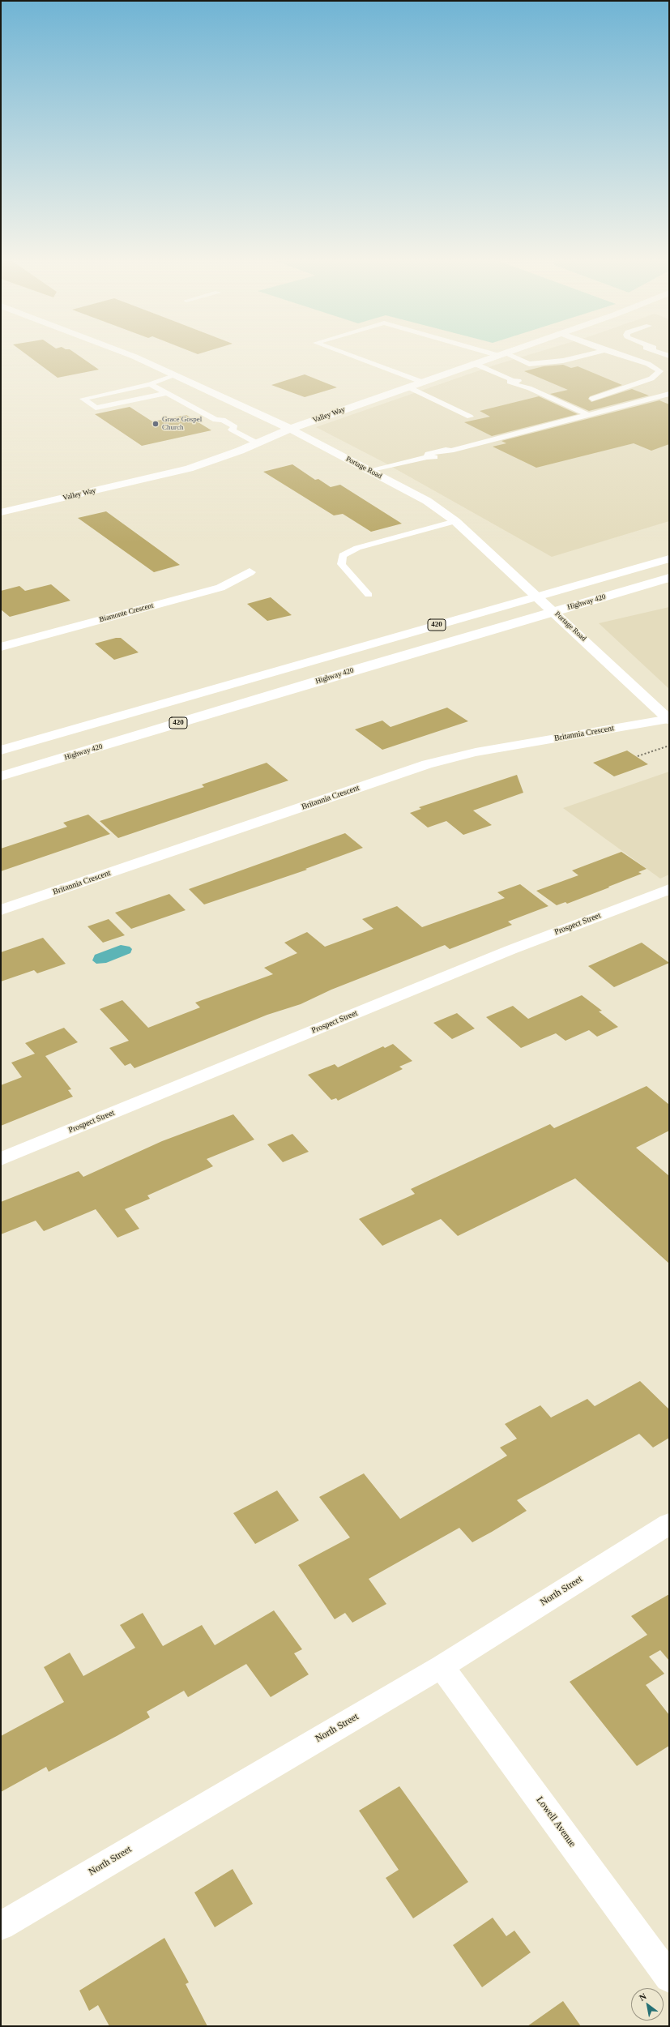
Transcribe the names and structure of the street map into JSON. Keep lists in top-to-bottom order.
{
  "streets": {
    "main road": [
      "Valley Way",
      "Portage Road",
      "Highway 420",
      "Biamonte Crescent",
      "420",
      "Britannia Crescent",
      "Prospect Street",
      "North Street",
      "Lowell Avenue"
    ]
  },
  "crossings": [
    ["Valley Way", "Portage Road"],
    ["Portage Road", "Britannia Crescent"],
    ["North Street", "Lowell Avenue"]
  ],
  "places": ["Grace Gospel Church"],
  "north": "top left"
}
